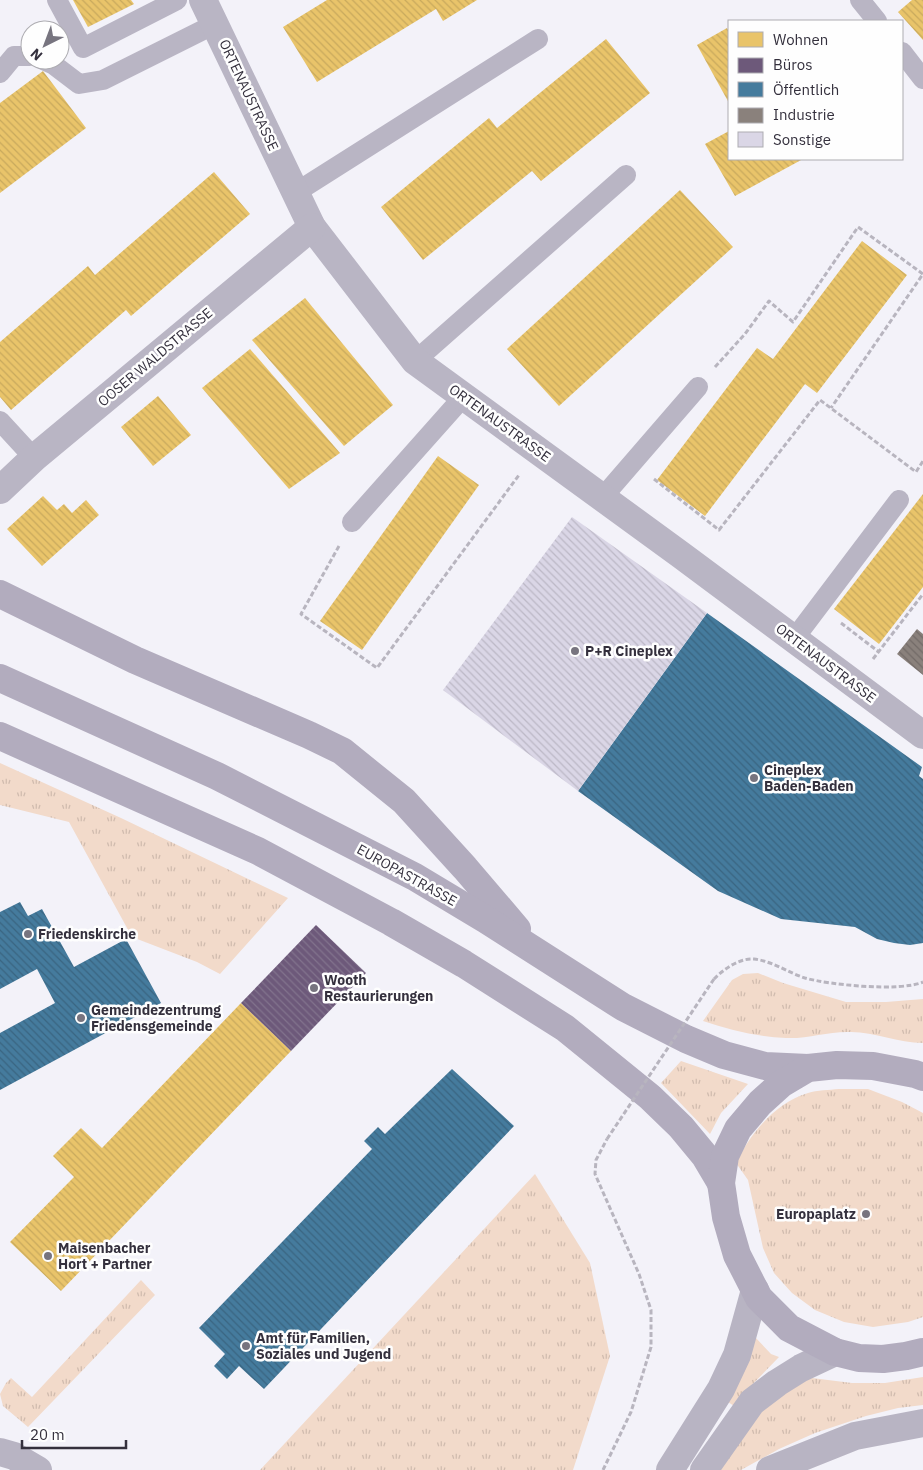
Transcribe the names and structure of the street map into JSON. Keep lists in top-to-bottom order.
{
  "streets": {
    "main road": ["EUROPASTRASSE"],
    "street": ["ORTENAUSTRASSE", "OOSER WALDSTRASSE"]
  },
  "crossings": [
    ["ORTENAUSTRASSE", "OOSER WALDSTRASSE"]
  ],
  "places": [
    "P+R Cineplex",
    "Cineplex Baden-Baden",
    "Friedenskirche",
    "Wooth Restaurierungen",
    "Gemeindezentrumg Friedensgemeinde",
    "Europaplatz",
    "Maisenbacher Hort + Partner",
    "Amt für Familien, Soziales und Jugend"
  ],
  "legend": [
    "Wohnen",
    "Büros",
    "Öffentlich",
    "Industrie",
    "Sonstige"
  ],
  "scale_bar": "20 m",
  "north": "bottom left"
}
